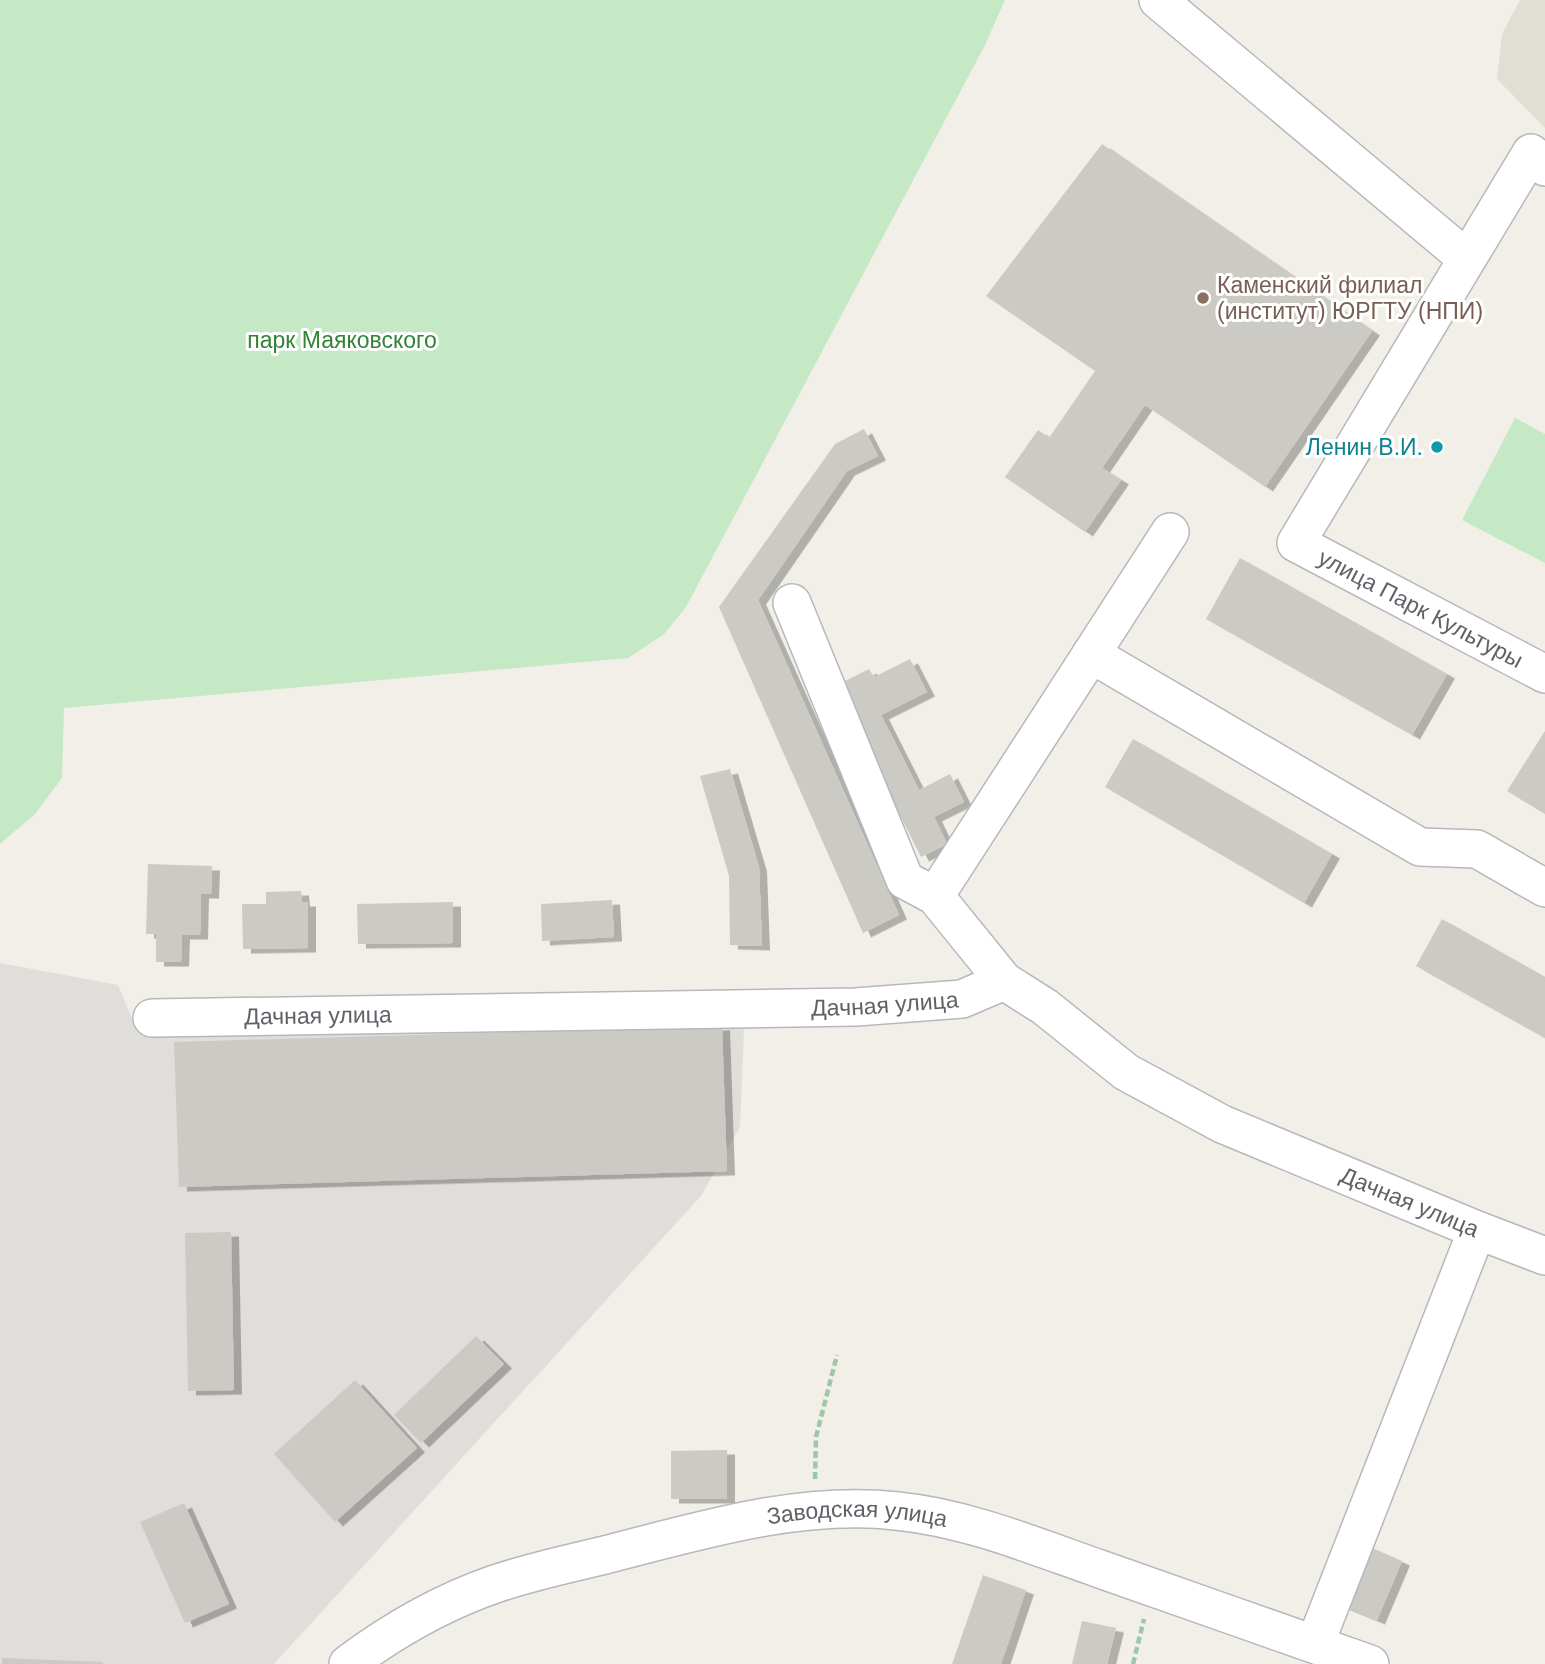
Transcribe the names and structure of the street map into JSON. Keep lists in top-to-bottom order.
{
  "streets": {
    "street": ["улица Парк Культуры", "Дачная улица", "Заводская улица"]
  },
  "parks": ["парк Маяковского"],
  "places": ["Каменский филиал (институт) ЮРГТУ (НПИ)", "Ленин В.И."]
}
